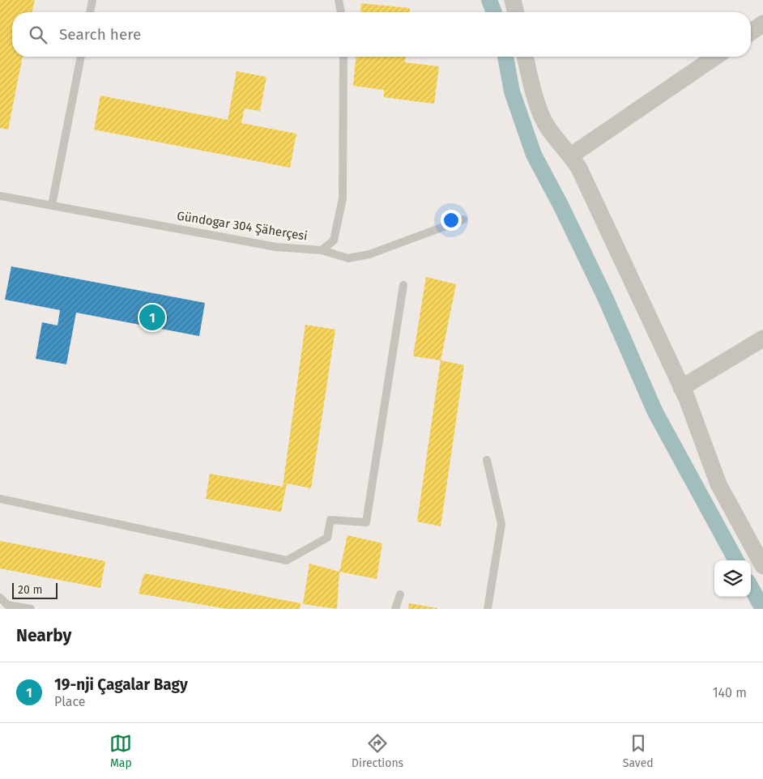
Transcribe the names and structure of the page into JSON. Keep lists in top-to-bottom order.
{
  "streets": {
    "lane": ["Gündogar 304 Şäherçesi"]
  },
  "scale_bar": "20 m",
  "page": {
    "search": "Search here",
    "pins": "1",
    "scale": "20 m",
    "heading": "Nearby",
    "list": [
      {
        "mark": "1",
        "name": "19-nji Çagalar Bagy",
        "note": "Place",
        "value": "140 m"
      }
    ],
    "nav": ["Map", "Directions", "Saved"]
  }
}
